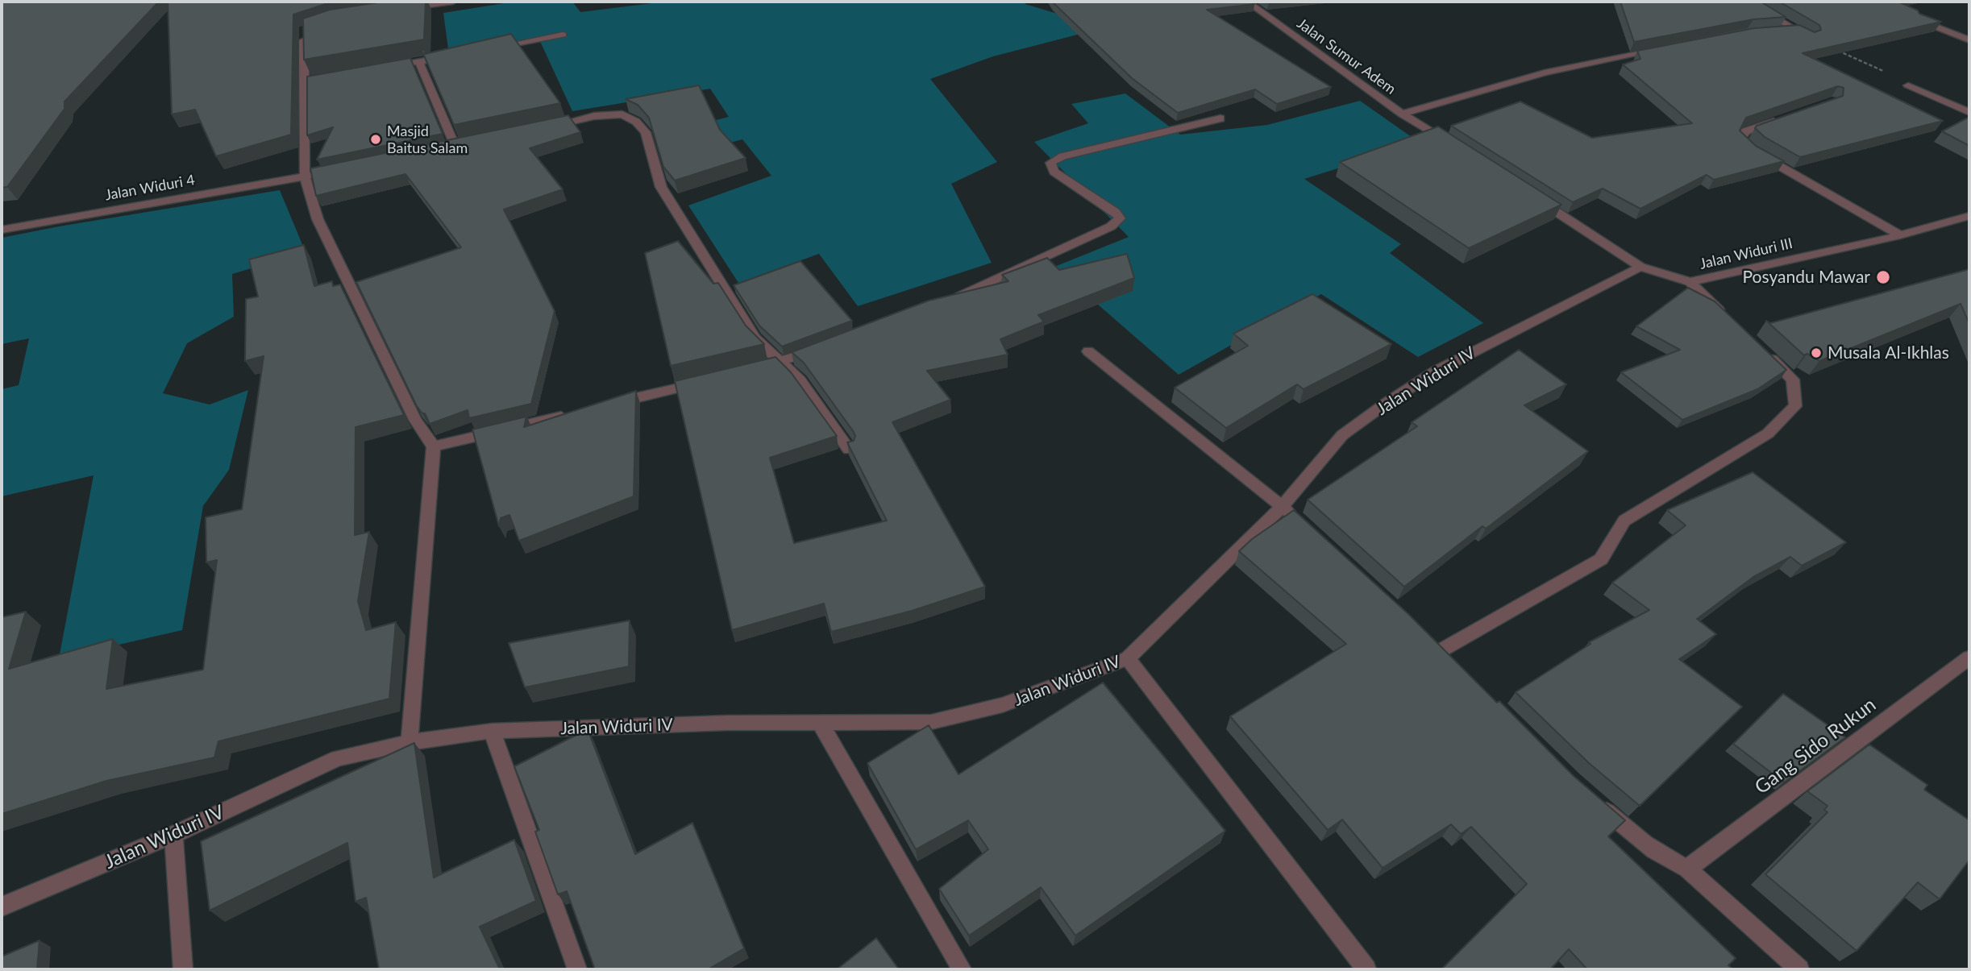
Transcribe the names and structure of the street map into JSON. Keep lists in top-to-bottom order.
{
  "streets": {
    "street": [
      "Jalan Sumur Adem",
      "Jalan Widuri 4",
      "Jalan Widuri III",
      "Jalan Widuri IV",
      "Gang Sido Rukun"
    ]
  },
  "crossings": [
    ["Jalan Widuri III", "Jalan Widuri IV"]
  ],
  "places": ["Masjid Baitus Salam", "Posyandu Mawar", "Musala Al-Ikhlas"]
}
